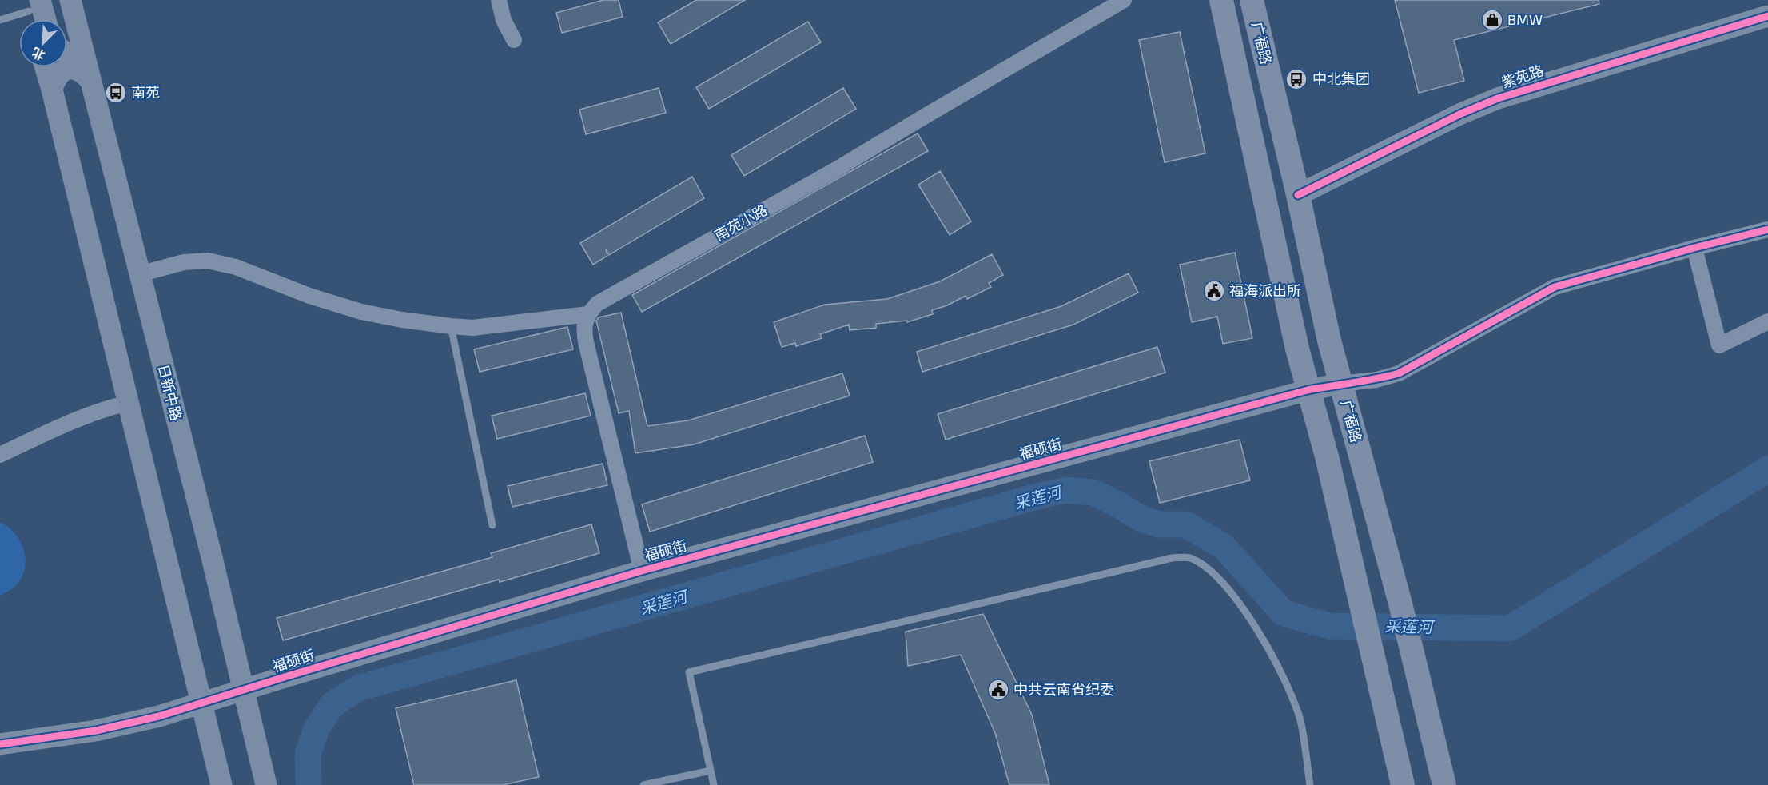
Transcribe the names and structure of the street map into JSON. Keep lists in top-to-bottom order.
{
  "streets": {
    "main road": ["广福路"],
    "street": [
      "紫苑路",
      "南苑小路",
      "日新中路",
      "福硕街"
    ]
  },
  "crossings": [
    ["广福路", "紫苑路"],
    ["广福路", "福硕街"],
    ["日新中路", "福硕街"]
  ],
  "water": ["采莲河"],
  "places": {
    "shop": ["BMW"],
    "bus stop": ["中北集团", "南苑"],
    "public building": ["福海派出所", "中共云南省纪委"]
  },
  "north": "bottom left"
}
